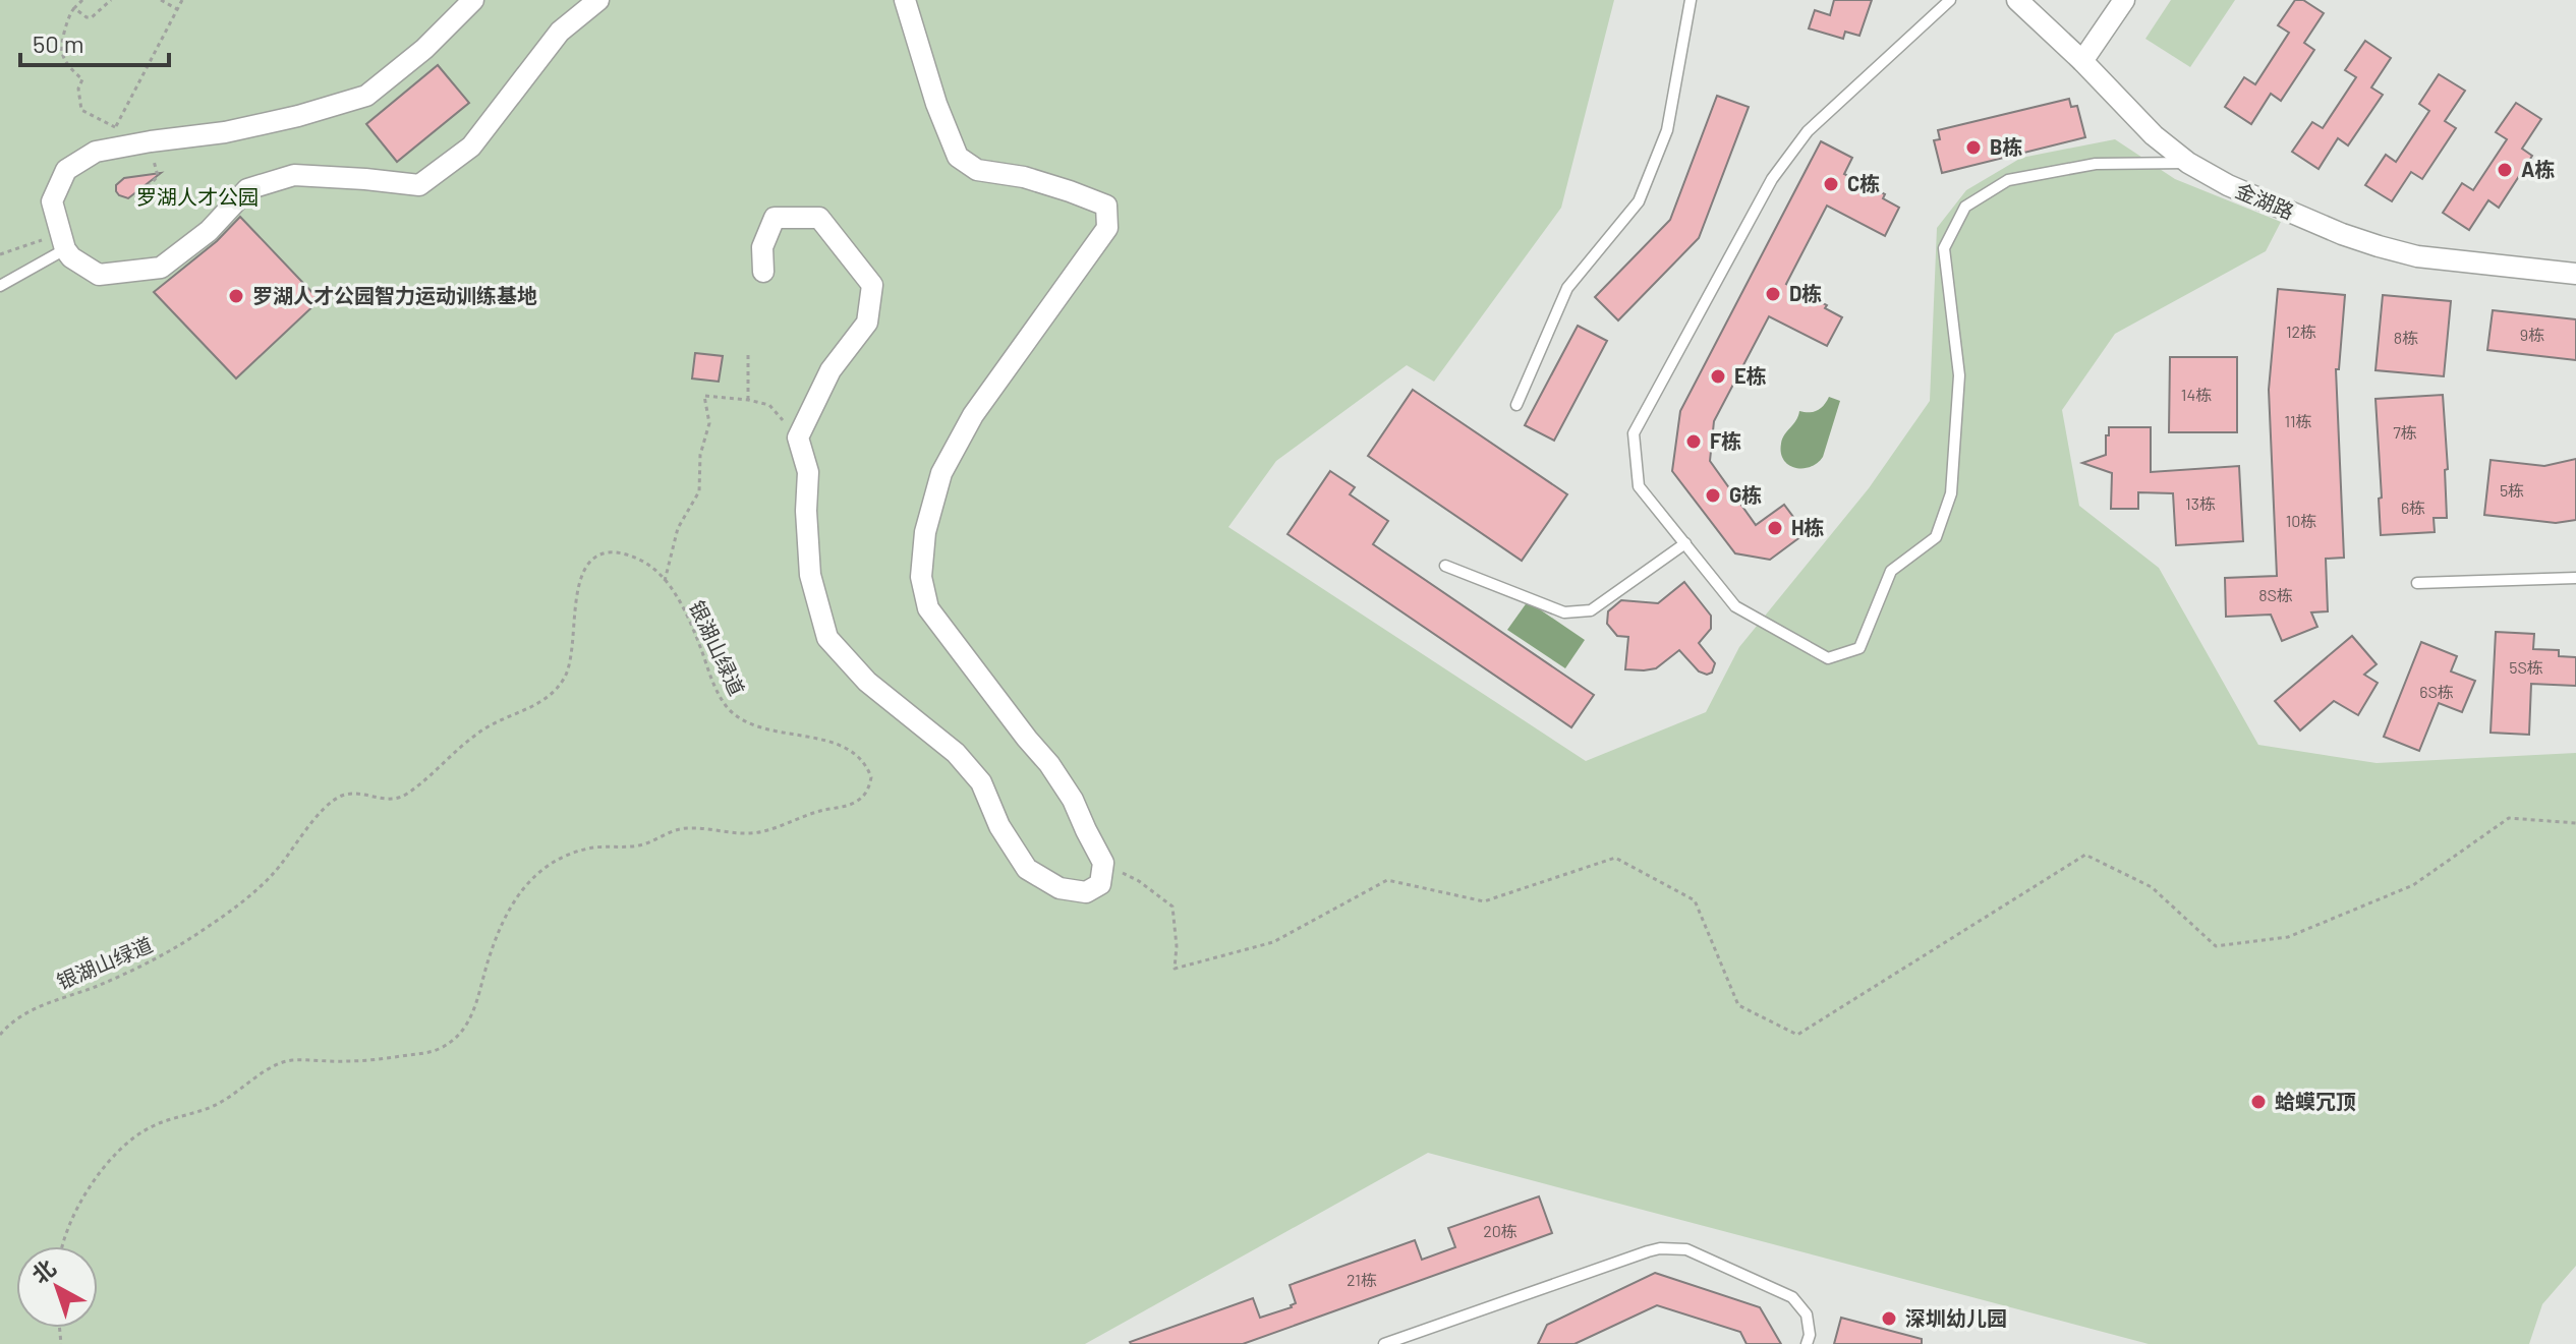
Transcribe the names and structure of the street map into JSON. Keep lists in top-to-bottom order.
{
  "streets": {
    "street": ["金湖路"],
    "path": ["银湖山绿道"]
  },
  "parks": ["罗湖人才公园"],
  "places": [
    "B栋",
    "A栋",
    "C栋",
    "D栋",
    "罗湖人才公园智力运动训练基地",
    "E栋",
    "F栋",
    "G栋",
    "H栋",
    "蛤蟆冗顶",
    "深圳幼儿园"
  ],
  "house_numbers": [
    "12栋",
    "9栋",
    "8栋",
    "14栋",
    "11栋",
    "7栋",
    "5栋",
    "13栋",
    "6栋",
    "10栋",
    "8S栋",
    "5S栋",
    "6S栋",
    "20栋",
    "21栋"
  ],
  "scale_bar": "50 m",
  "north": "top left"
}
